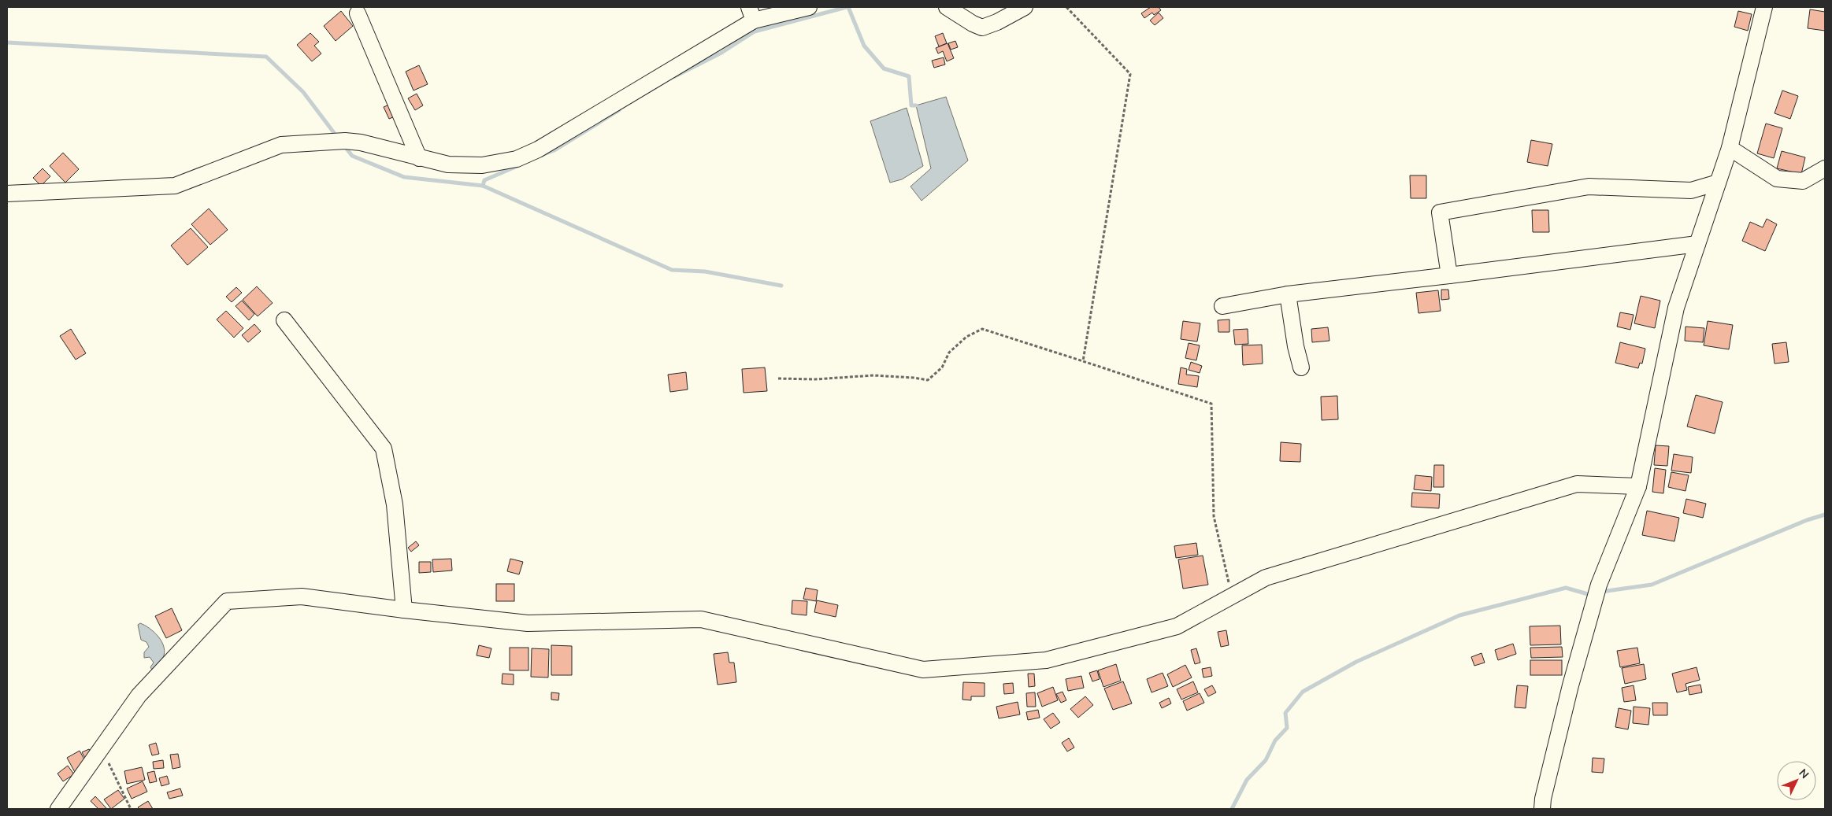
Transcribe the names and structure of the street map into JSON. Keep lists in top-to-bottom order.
{
  "north": "top right"
}
